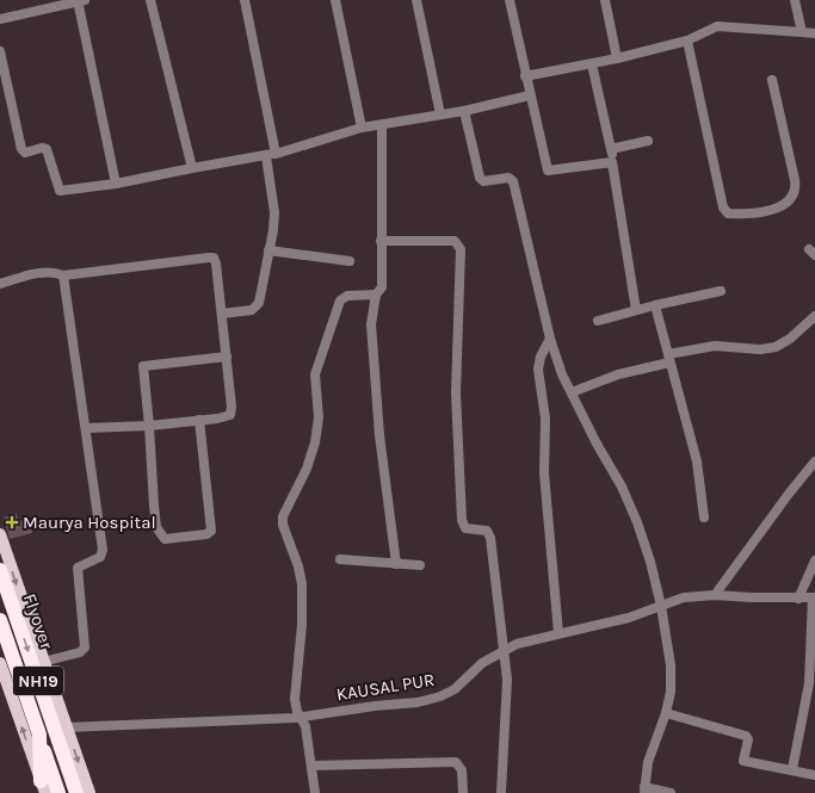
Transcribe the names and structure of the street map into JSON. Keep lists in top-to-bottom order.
{
  "streets": {
    "highway": ["Flyover", "NH19"],
    "street": ["KAUSAL PUR"]
  },
  "places": {
    "health": ["Maurya Hospital"]
  }
}
